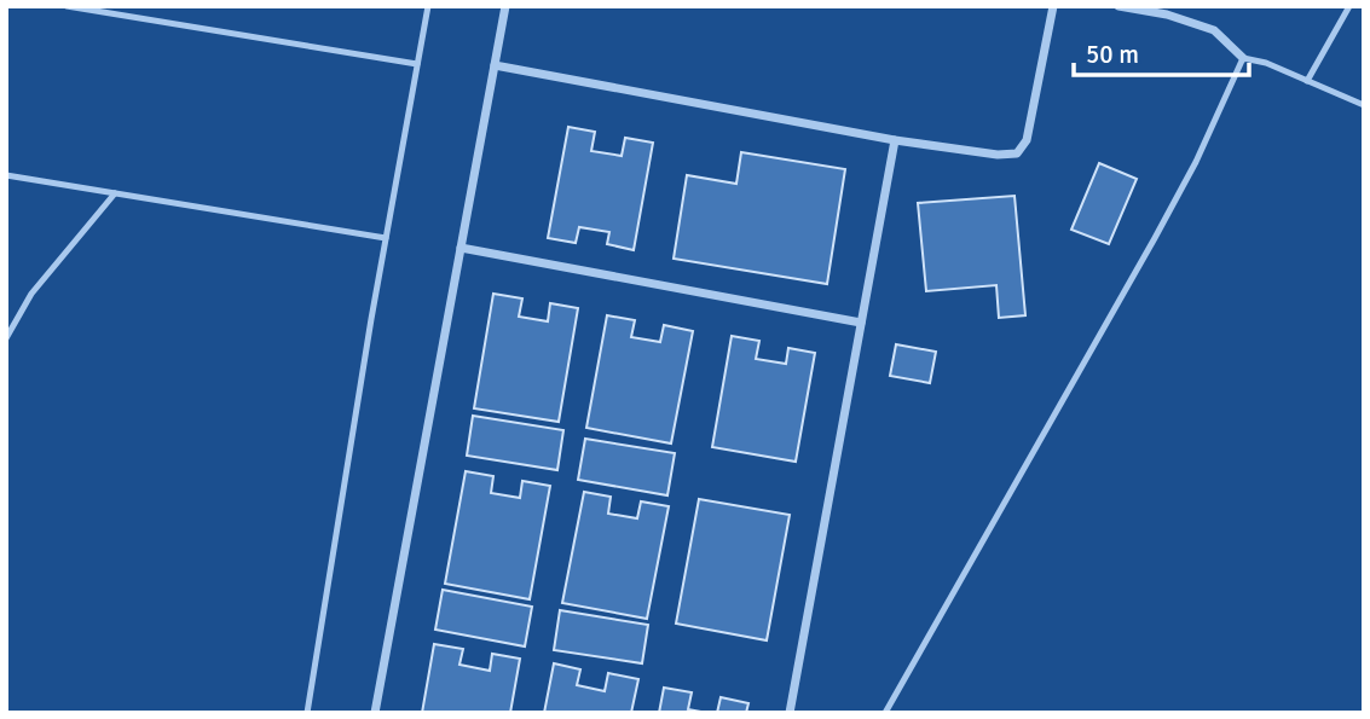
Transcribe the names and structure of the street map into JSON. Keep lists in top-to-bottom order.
{
  "scale_bar": "50 m"
}
